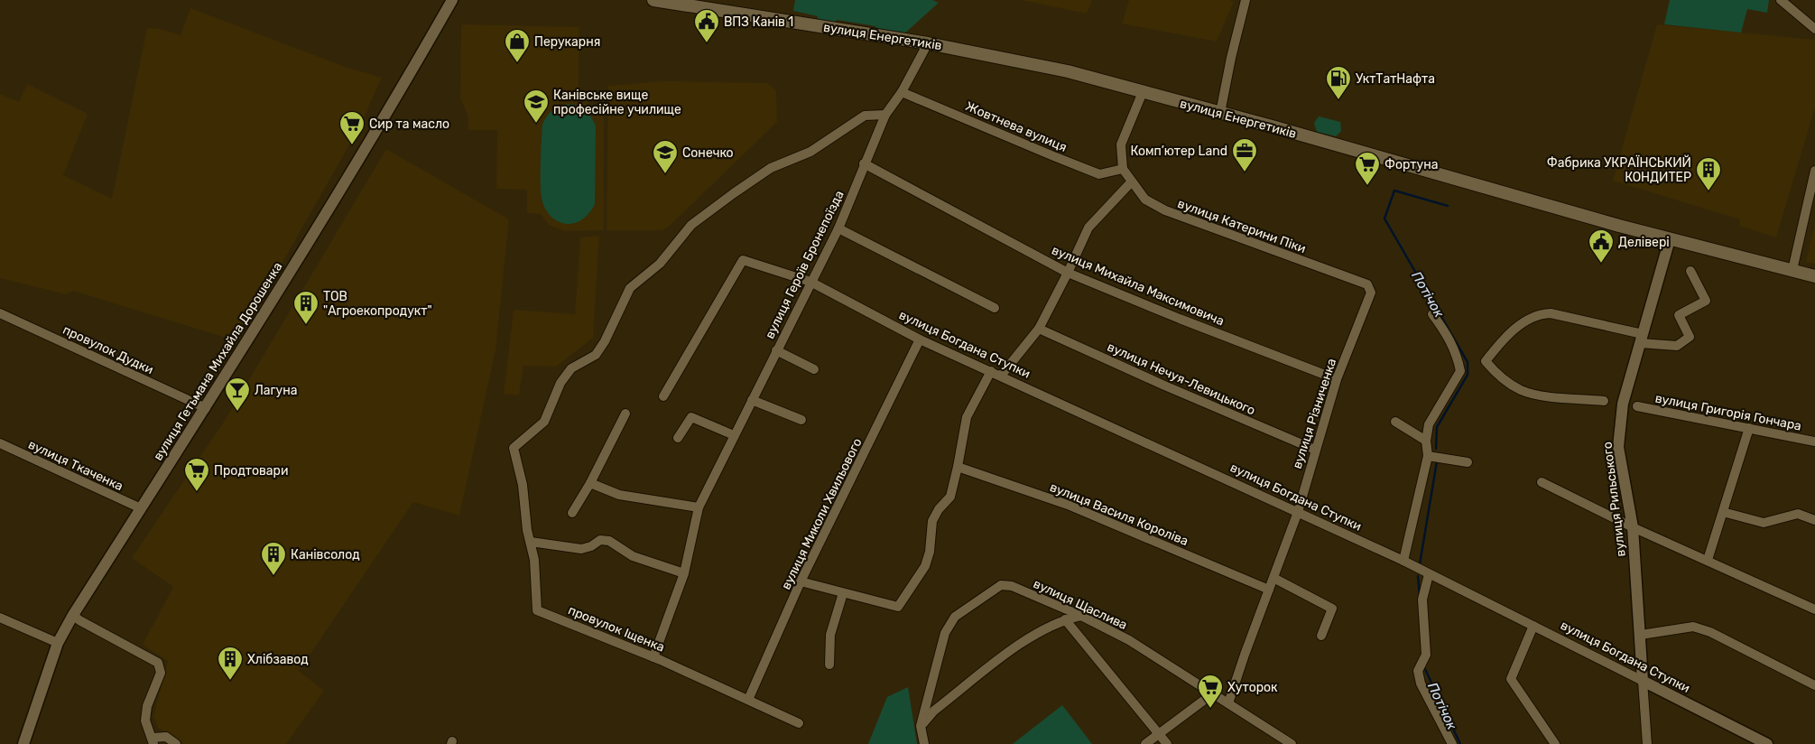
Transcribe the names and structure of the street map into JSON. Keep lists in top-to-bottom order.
{
  "streets": {
    "main road": ["вулиця Енергетиків"],
    "street": [
      "Жовтнева вулиця",
      "вулиця Катерини Піки",
      "вулиця Героїв Бронепоїзда",
      "вулиця Михайла Максимовича",
      "вулиця Богдана Ступки",
      "провулок Дудки",
      "вулиця Гетьмана Михайла Дорошенка",
      "вулиця Нечуя-Левицького",
      "вулиця Григорія Гончара",
      "вулиця Різниченка",
      "вулиця Ткаченка",
      "вулиця Рильського",
      "вулиця Миколи Хвильового",
      "вулиця Василя Короліва",
      "вулиця Щаслива",
      "провулок Іщенка"
    ]
  },
  "crossings": [
    ["вулиця Енергетиків", "вулиця Героїв Бронепоїзда"],
    ["вулиця Енергетиків", "вулиця Рильського"],
    ["Жовтнева вулиця", "вулиця Катерини Піки"],
    ["Жовтнева вулиця", "вулиця Героїв Бронепоїзда"],
    ["вулиця Катерини Піки", "вулиця Різниченка"],
    ["вулиця Героїв Бронепоїзда", "вулиця Михайла Максимовича"],
    ["вулиця Героїв Бронепоїзда", "вулиця Богдана Ступки"],
    ["вулиця Героїв Бронепоїзда", "провулок Іщенка"],
    ["вулиця Михайла Максимовича", "вулиця Різниченка"],
    ["вулиця Богдана Ступки", "вулиця Різниченка"],
    ["вулиця Богдана Ступки", "вулиця Рильського"],
    ["вулиця Богдана Ступки", "вулиця Миколи Хвильового"],
    ["провулок Дудки", "вулиця Гетьмана Михайла Дорошенка"],
    ["вулиця Гетьмана Михайла Дорошенка", "вулиця Ткаченка"],
    ["вулиця Нечуя-Левицького", "вулиця Різниченка"],
    ["вулиця Різниченка", "вулиця Василя Короліва"],
    ["вулиця Різниченка", "вулиця Щаслива"],
    ["вулиця Миколи Хвильового", "провулок Іщенка"]
  ],
  "water": ["Потічок"],
  "places": {
    "public building": ["ВПЗ Канів 1", "Делівері"],
    "shop": ["Перукарня"],
    "fuel station": ["УктТатНафта"],
    "school or university": ["Канівське вище професійне училище", "Сонечко"],
    "supermarket": [
      "Сир та масло",
      "Фортуна",
      "Продтовари",
      "Хуторок"
    ],
    "office": ["Комп’ютер Land"],
    "building": [
      "Фабрика УКРАЇНСЬКИЙ КОНДИТЕР",
      "ТОВ \"Агроекопродукт\"",
      "Канівсолод",
      "Хлібзавод"
    ],
    "bar": ["Лагуна"]
  }
}
